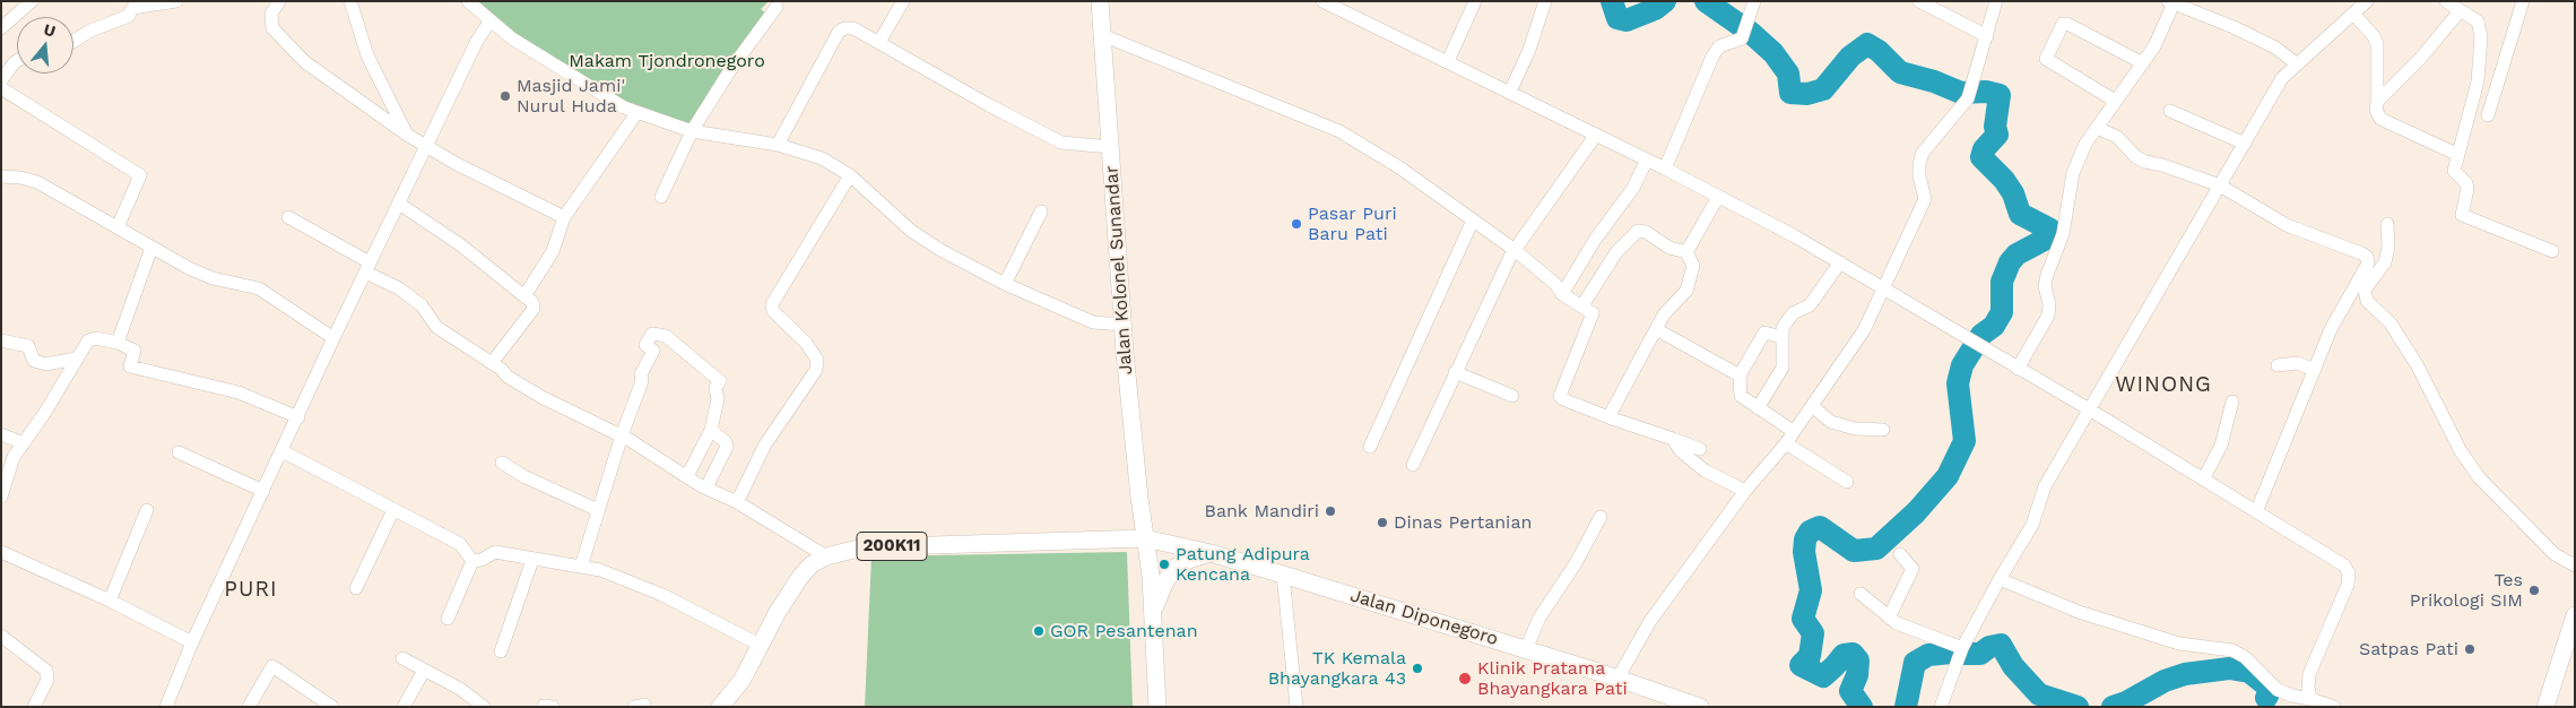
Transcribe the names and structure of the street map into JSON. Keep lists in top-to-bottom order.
{
  "streets": {
    "main road": ["Jalan Kolonel Sunandar", "200K11", "Jalan Diponegoro"]
  },
  "crossings": [
    ["Jalan Kolonel Sunandar", "200K11"],
    ["Jalan Kolonel Sunandar", "Jalan Diponegoro"],
    ["200K11", "Jalan Diponegoro"]
  ],
  "districts": ["WINONG", "PURI"],
  "parks": ["Makam Tjondronegoro"],
  "places": [
    "Masjid Jami' Nurul Huda",
    "Pasar Puri Baru Pati",
    "Bank Mandiri",
    "Dinas Pertanian",
    "Patung Adipura Kencana",
    "Tes Prikologi SIM",
    "GOR Pesantenan",
    "Satpas Pati",
    "TK Kemala Bhayangkara 43",
    "Klinik Pratama Bhayangkara Pati"
  ],
  "north": "top"
}
